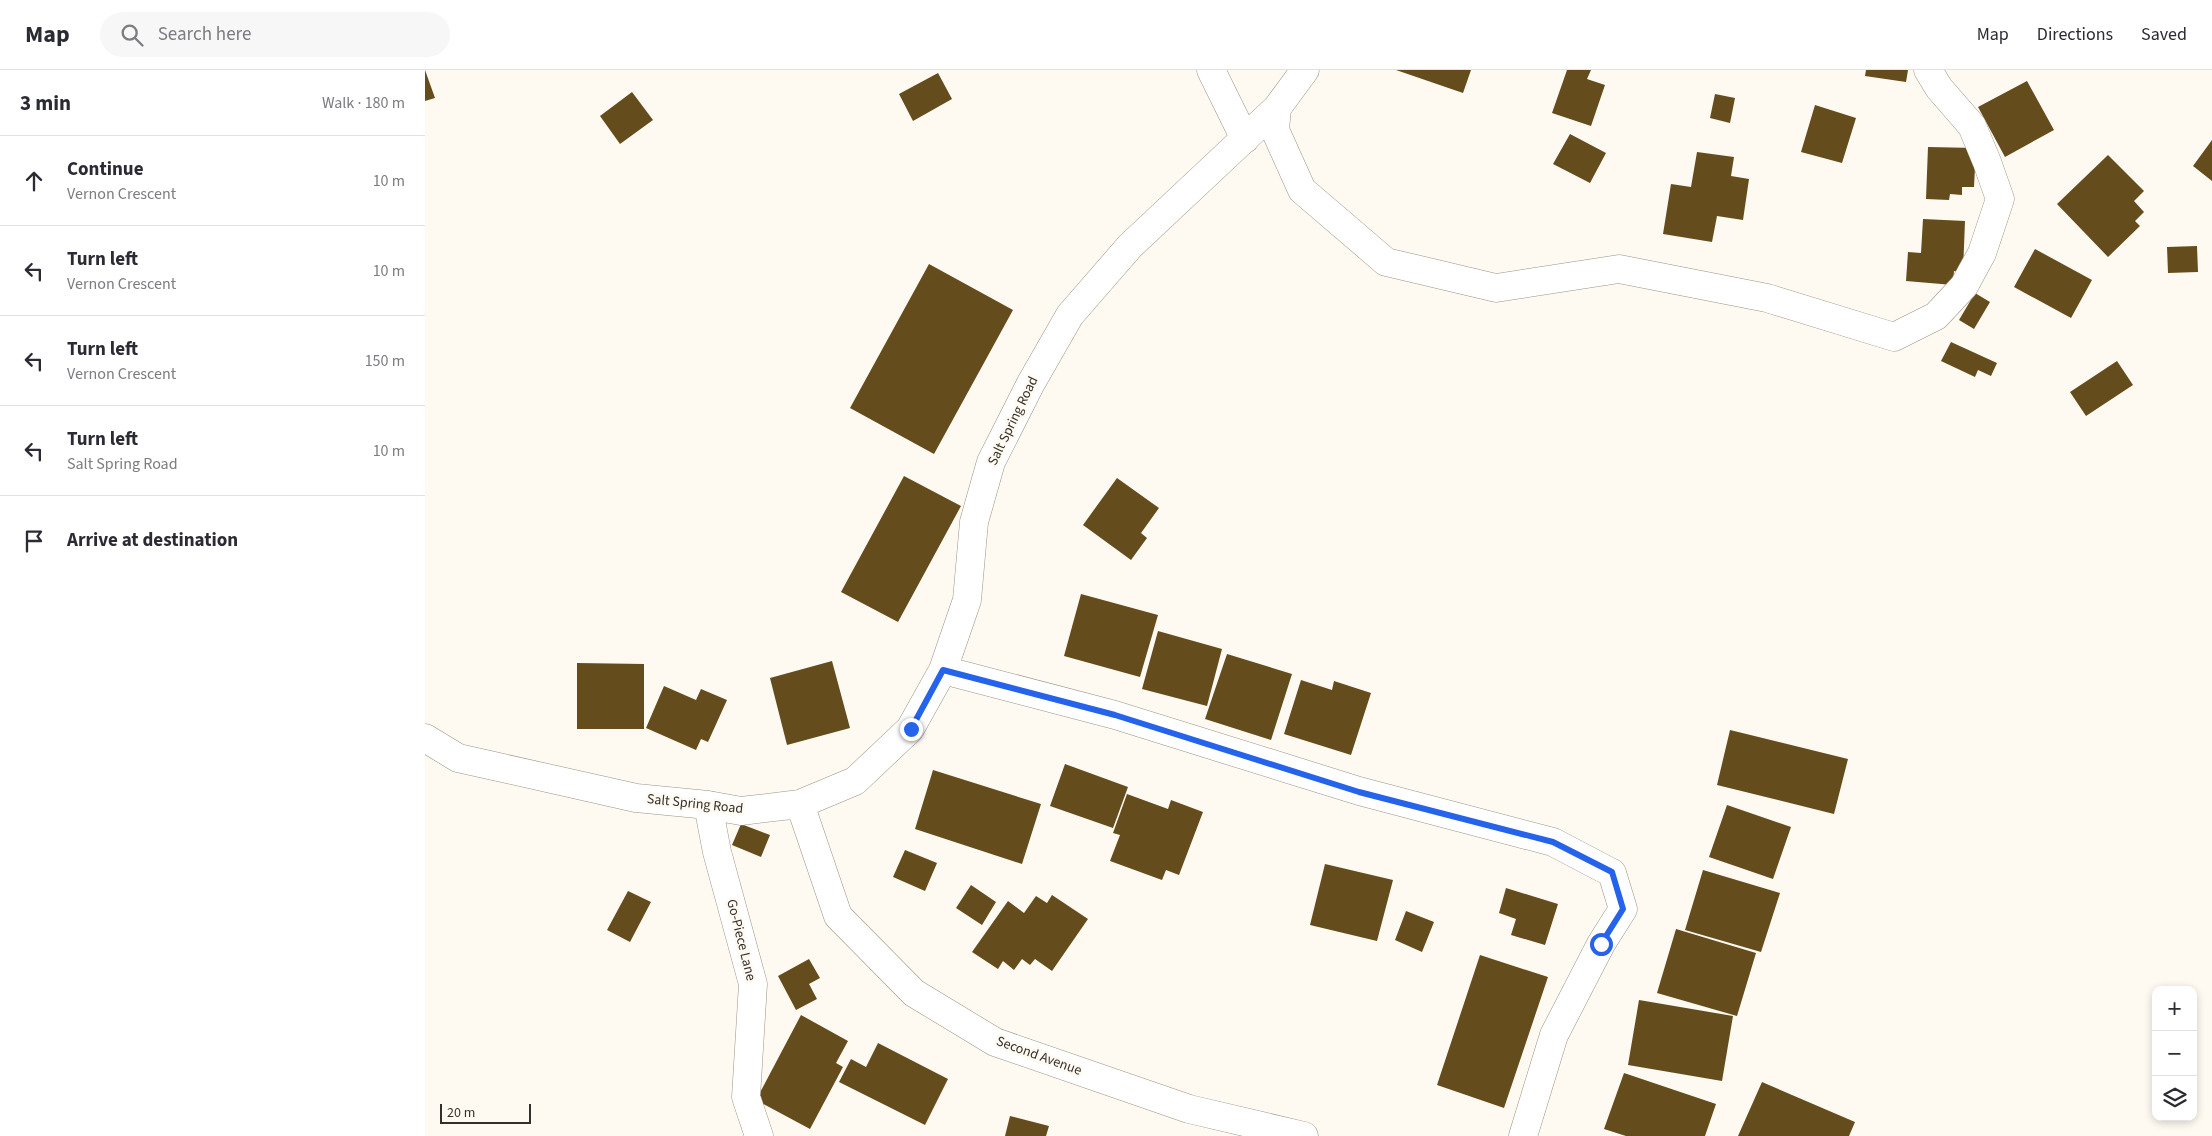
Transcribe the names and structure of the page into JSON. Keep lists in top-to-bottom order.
{
  "streets": {
    "street": ["Salt Spring Road", "Go-Piece Lane", "Second Avenue"]
  },
  "crossings": [
    ["Salt Spring Road", "Go-Piece Lane"],
    ["Salt Spring Road", "Second Avenue"]
  ],
  "scale_bar": "20 m",
  "page": {
    "header": "Map",
    "search": "Search here",
    "nav": ["Map", "Directions", "Saved"],
    "heading": ["3 min", "Walk · 180 m"],
    "list": [
      ["Continue", "Vernon Crescent", "10 m"],
      ["Turn left", "Vernon Crescent", "10 m"],
      ["Turn left", "Vernon Crescent", "150 m"],
      ["Turn left", "Salt Spring Road", "10 m"],
      "Arrive at destination"
    ],
    "map_buttons": ["+", "−"],
    "scale": "20 m"
  }
}
